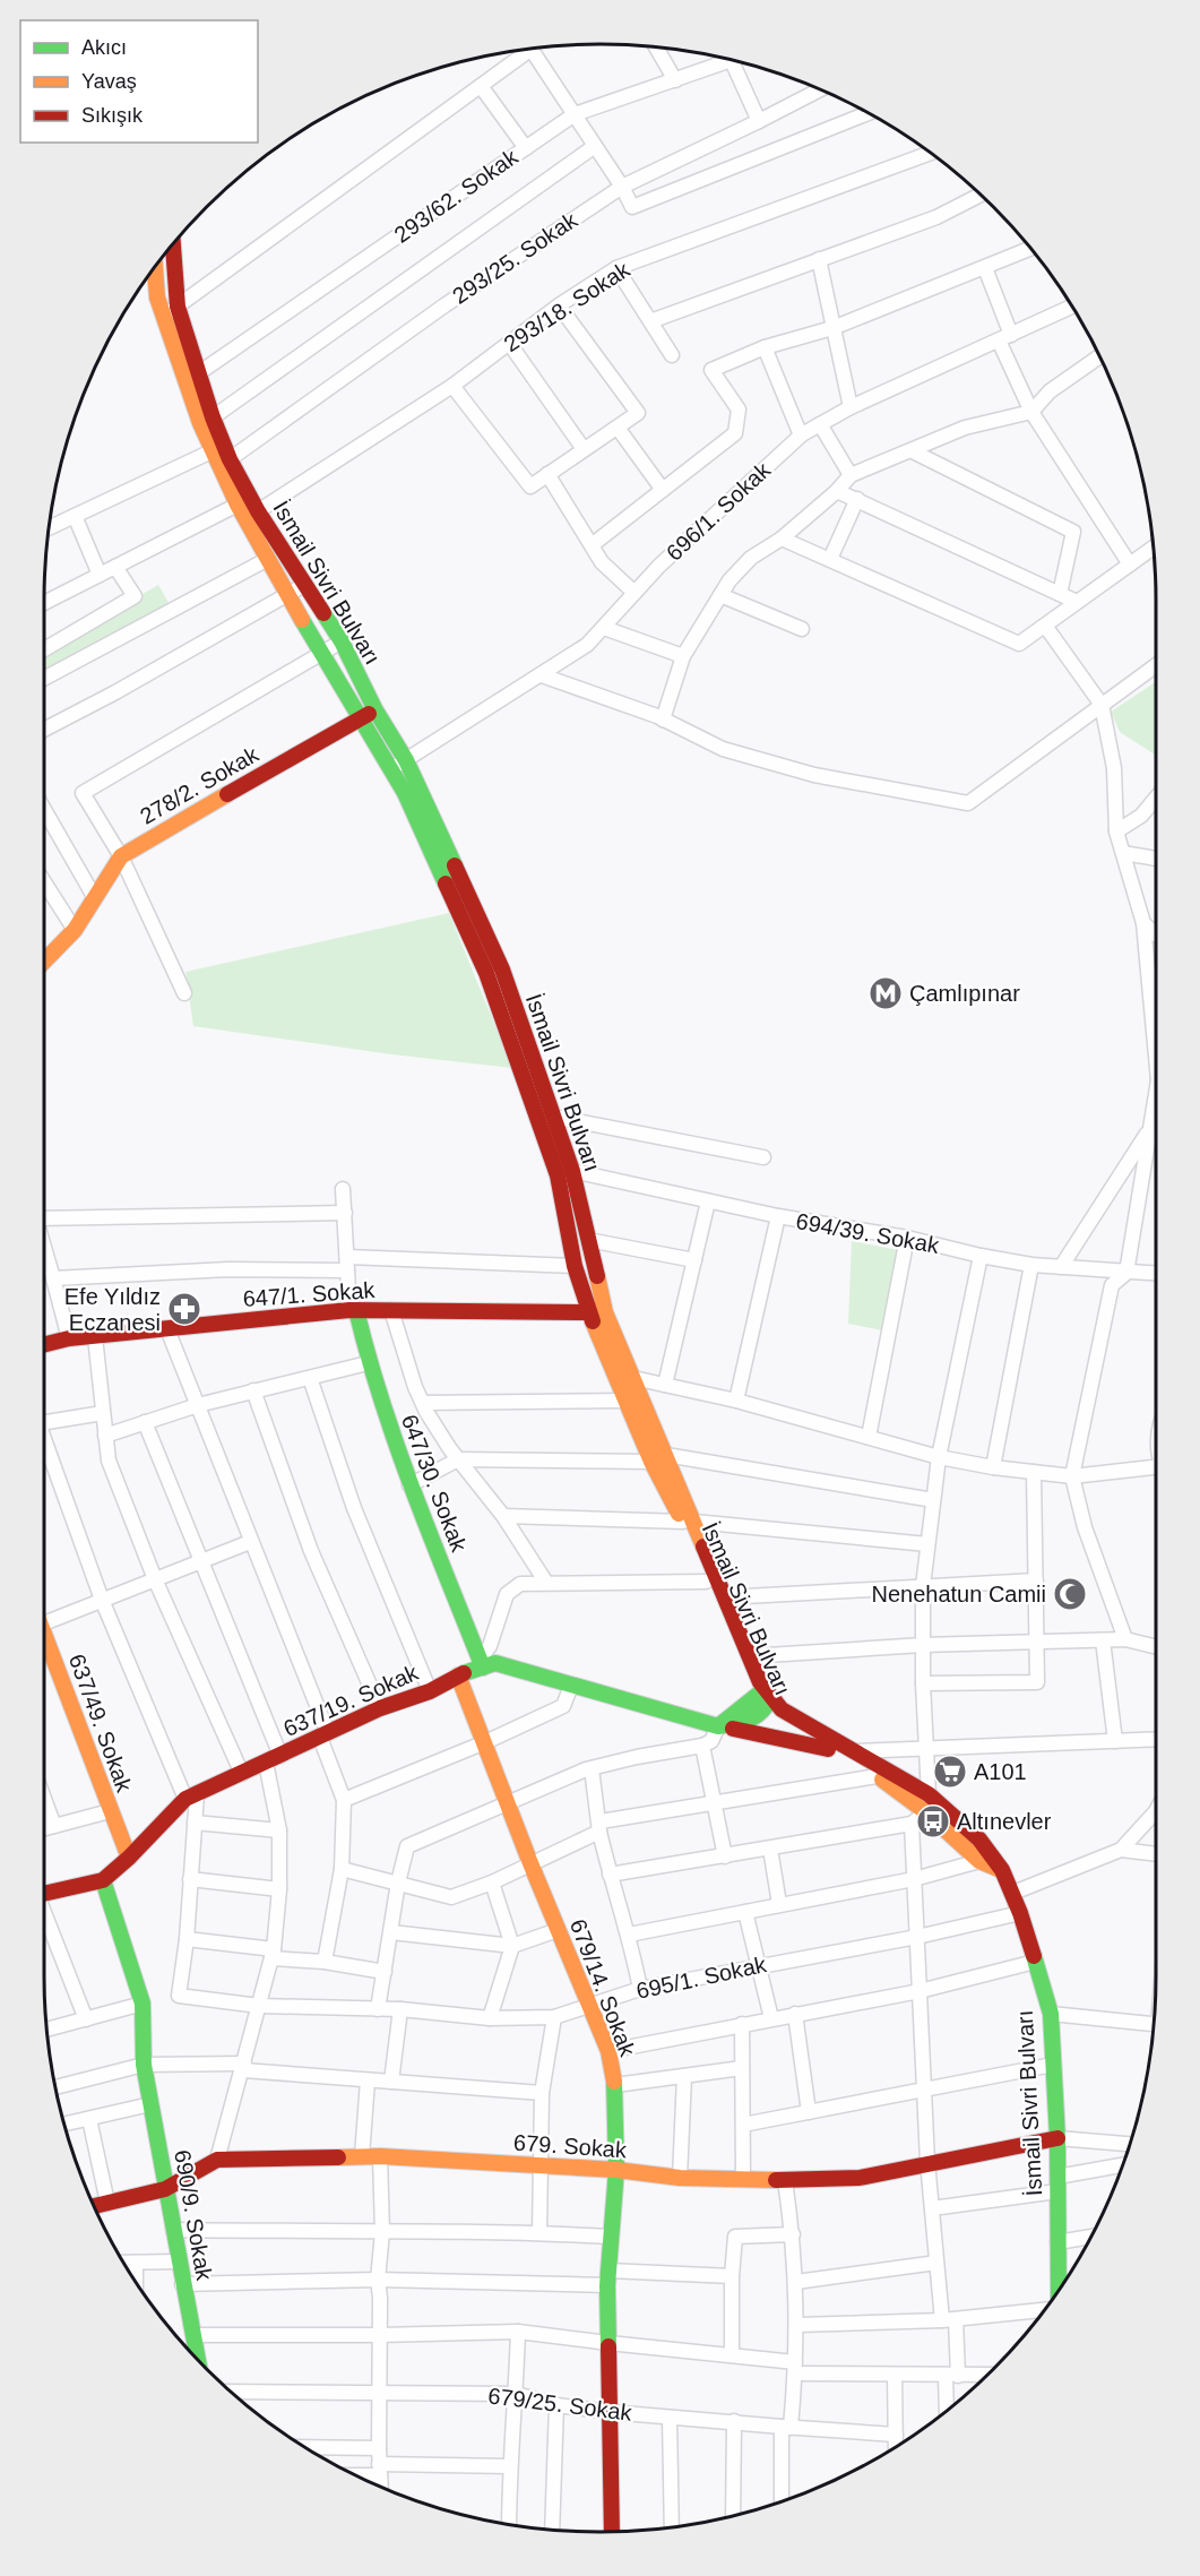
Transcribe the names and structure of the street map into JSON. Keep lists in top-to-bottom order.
{
  "streets": {
    "street": [
      "293/62. Sokak",
      "293/25. Sokak",
      "293/18. Sokak",
      "696/1. Sokak",
      "İsmail Sivri Bulvarı",
      "278/2. Sokak",
      "694/39. Sokak",
      "647/1. Sokak",
      "647/30. Sokak",
      "637/19. Sokak",
      "637/49. Sokak",
      "695/1. Sokak",
      "679/14. Sokak",
      "679. Sokak",
      "690/9. Sokak",
      "679/25. Sokak"
    ]
  },
  "crossings": [
    ["293/62. Sokak", "İsmail Sivri Bulvarı"],
    ["293/25. Sokak", "İsmail Sivri Bulvarı"],
    ["293/18. Sokak", "İsmail Sivri Bulvarı"],
    ["696/1. Sokak", "İsmail Sivri Bulvarı"],
    ["İsmail Sivri Bulvarı", "278/2. Sokak"],
    ["İsmail Sivri Bulvarı", "694/39. Sokak"],
    ["İsmail Sivri Bulvarı", "647/1. Sokak"],
    ["İsmail Sivri Bulvarı", "637/19. Sokak"],
    ["İsmail Sivri Bulvarı", "695/1. Sokak"],
    ["İsmail Sivri Bulvarı", "679. Sokak"],
    ["647/1. Sokak", "647/30. Sokak"],
    ["647/30. Sokak", "637/19. Sokak"],
    ["637/19. Sokak", "637/49. Sokak"],
    ["637/19. Sokak", "679/14. Sokak"],
    ["637/19. Sokak", "690/9. Sokak"],
    ["695/1. Sokak", "679/14. Sokak"],
    ["679/14. Sokak", "679. Sokak"],
    ["679/14. Sokak", "679/25. Sokak"],
    ["679. Sokak", "690/9. Sokak"]
  ],
  "places": {
    "metro station": ["Çamlıpınar"],
    "pharmacy": ["Efe Yıldız Eczanesi"],
    "mosque": ["Nenehatun Camii"],
    "supermarket": ["A101"],
    "bus stop": ["Altınevler"]
  },
  "legend": ["Akıcı", "Yavaş", "Sıkışık"]
}
